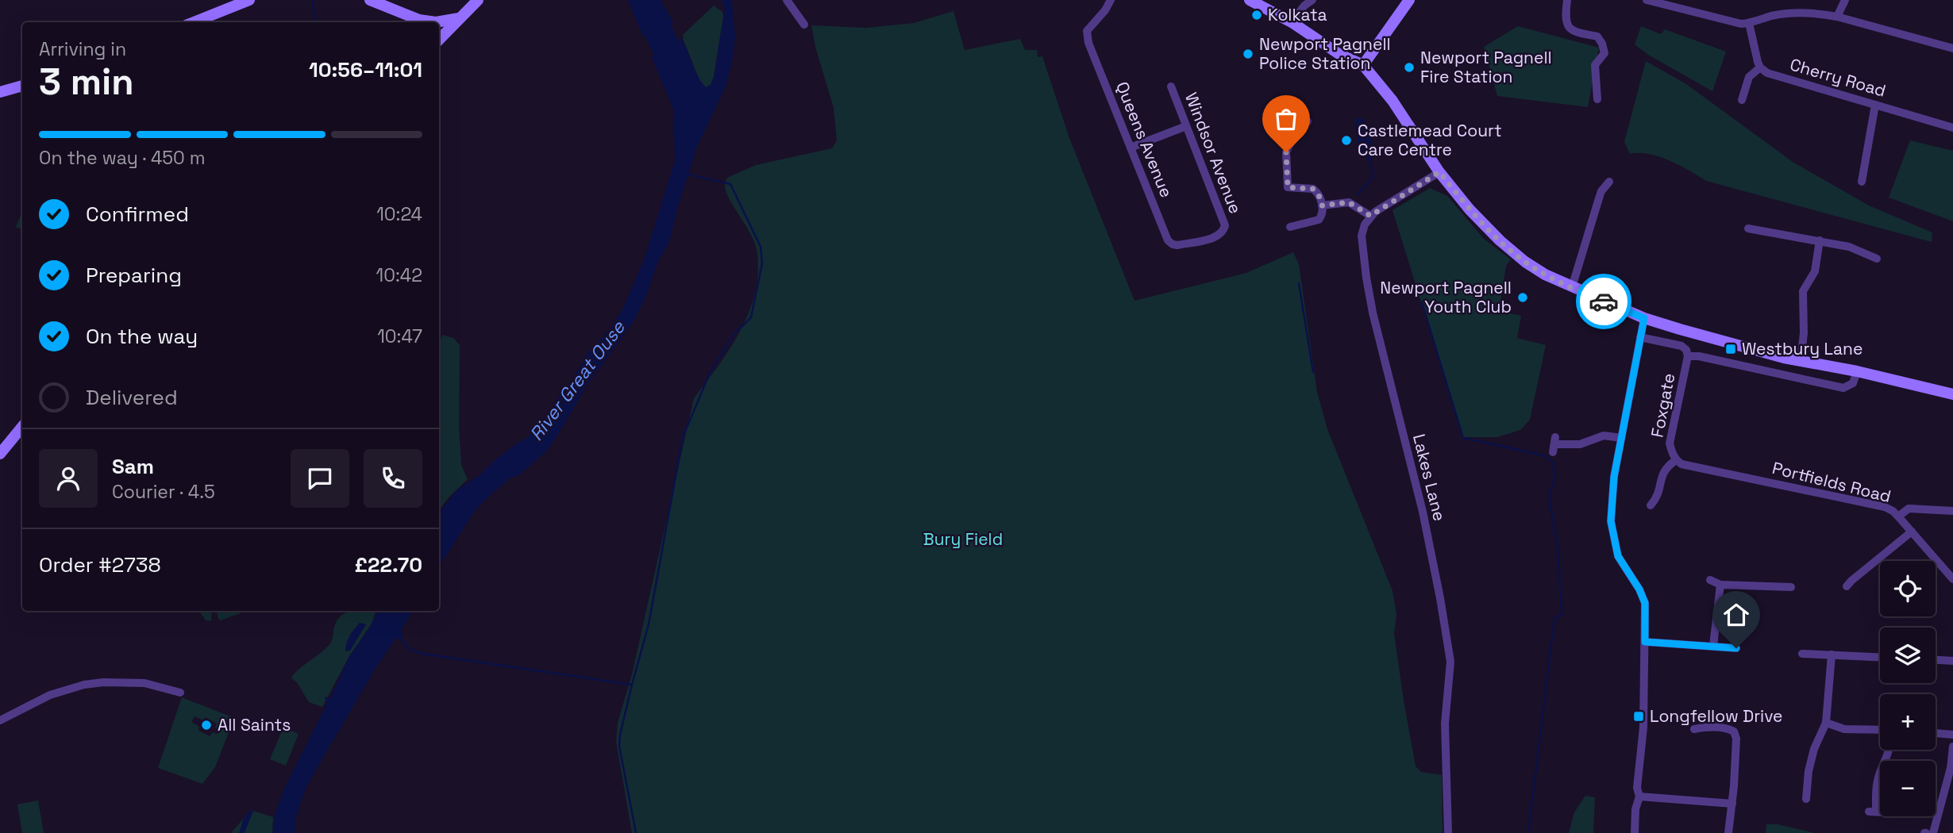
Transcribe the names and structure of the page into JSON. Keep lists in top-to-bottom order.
{
  "streets": {
    "street": [
      "Cherry Road",
      "Queens Avenue",
      "Windsor Avenue",
      "Foxgate",
      "Lakes Lane",
      "Portfields Road"
    ]
  },
  "crossings": [
    ["Queens Avenue", "Windsor Avenue"],
    ["Foxgate", "Portfields Road"]
  ],
  "water": ["River Great Ouse"],
  "parks": ["Bury Field"],
  "places": {
    "other": [
      "Kolkata",
      "Newport Pagnell Police Station",
      "Newport Pagnell Fire Station",
      "Castlemead Court Care Centre",
      "Newport Pagnell Youth Club",
      "All Saints"
    ],
    "transit": ["Westbury Lane", "Longfellow Drive"]
  },
  "page": {
    "heading": ["3 min", "Arriving in", "10:56–11:01"],
    "panel": [
      "Sam",
      "Courier · 4.5",
      "Order #2738",
      "£22.70"
    ],
    "bar": "On the way · 450 m",
    "list": [
      ["Confirmed", "10:24"],
      ["Preparing", "10:42"],
      ["On the way", "10:47"],
      "Delivered"
    ],
    "map_buttons": ["+", "−"]
  }
}
